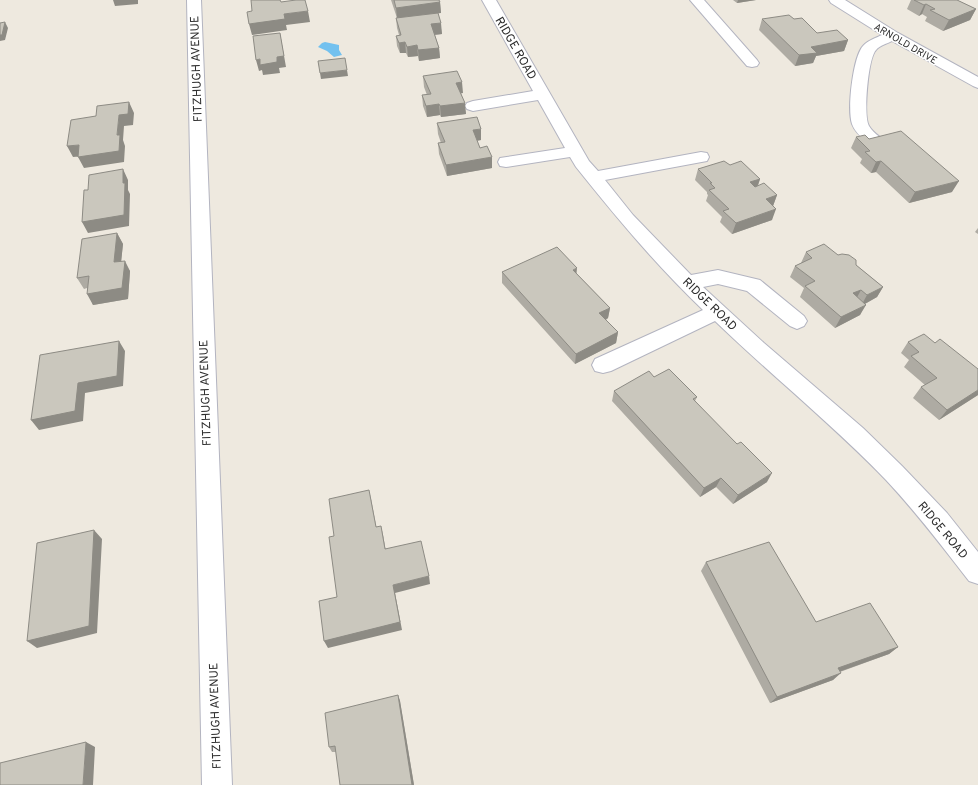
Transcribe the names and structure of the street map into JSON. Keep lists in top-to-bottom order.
{
  "streets": {
    "street": ["ARNOLD DRIVE", "RIDGE ROAD", "FITZHUGH AVENUE"]
  }
}
